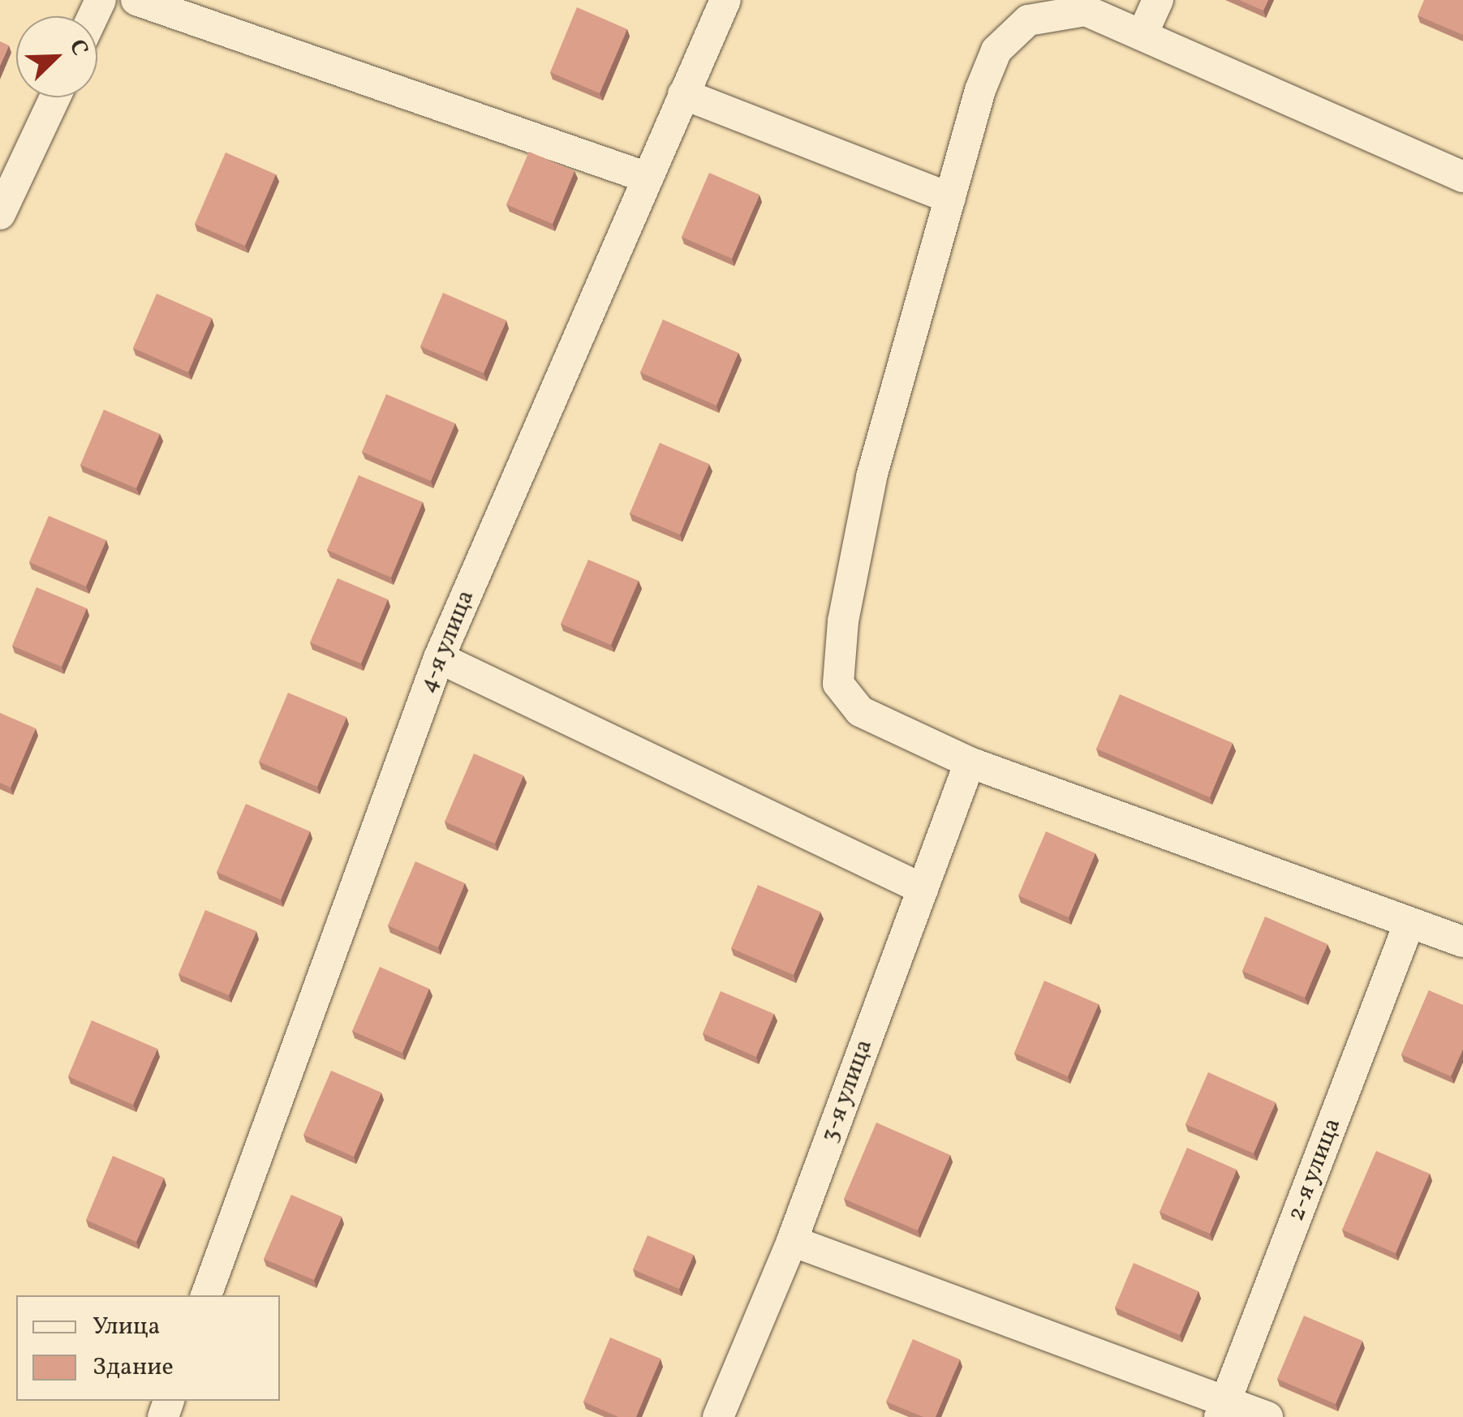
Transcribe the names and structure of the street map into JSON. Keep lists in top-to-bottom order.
{
  "streets": {
    "street": ["4-я улица", "3-я улица", "2-я улица"]
  },
  "legend": ["Улица", "Здание"],
  "north": "top right"
}
